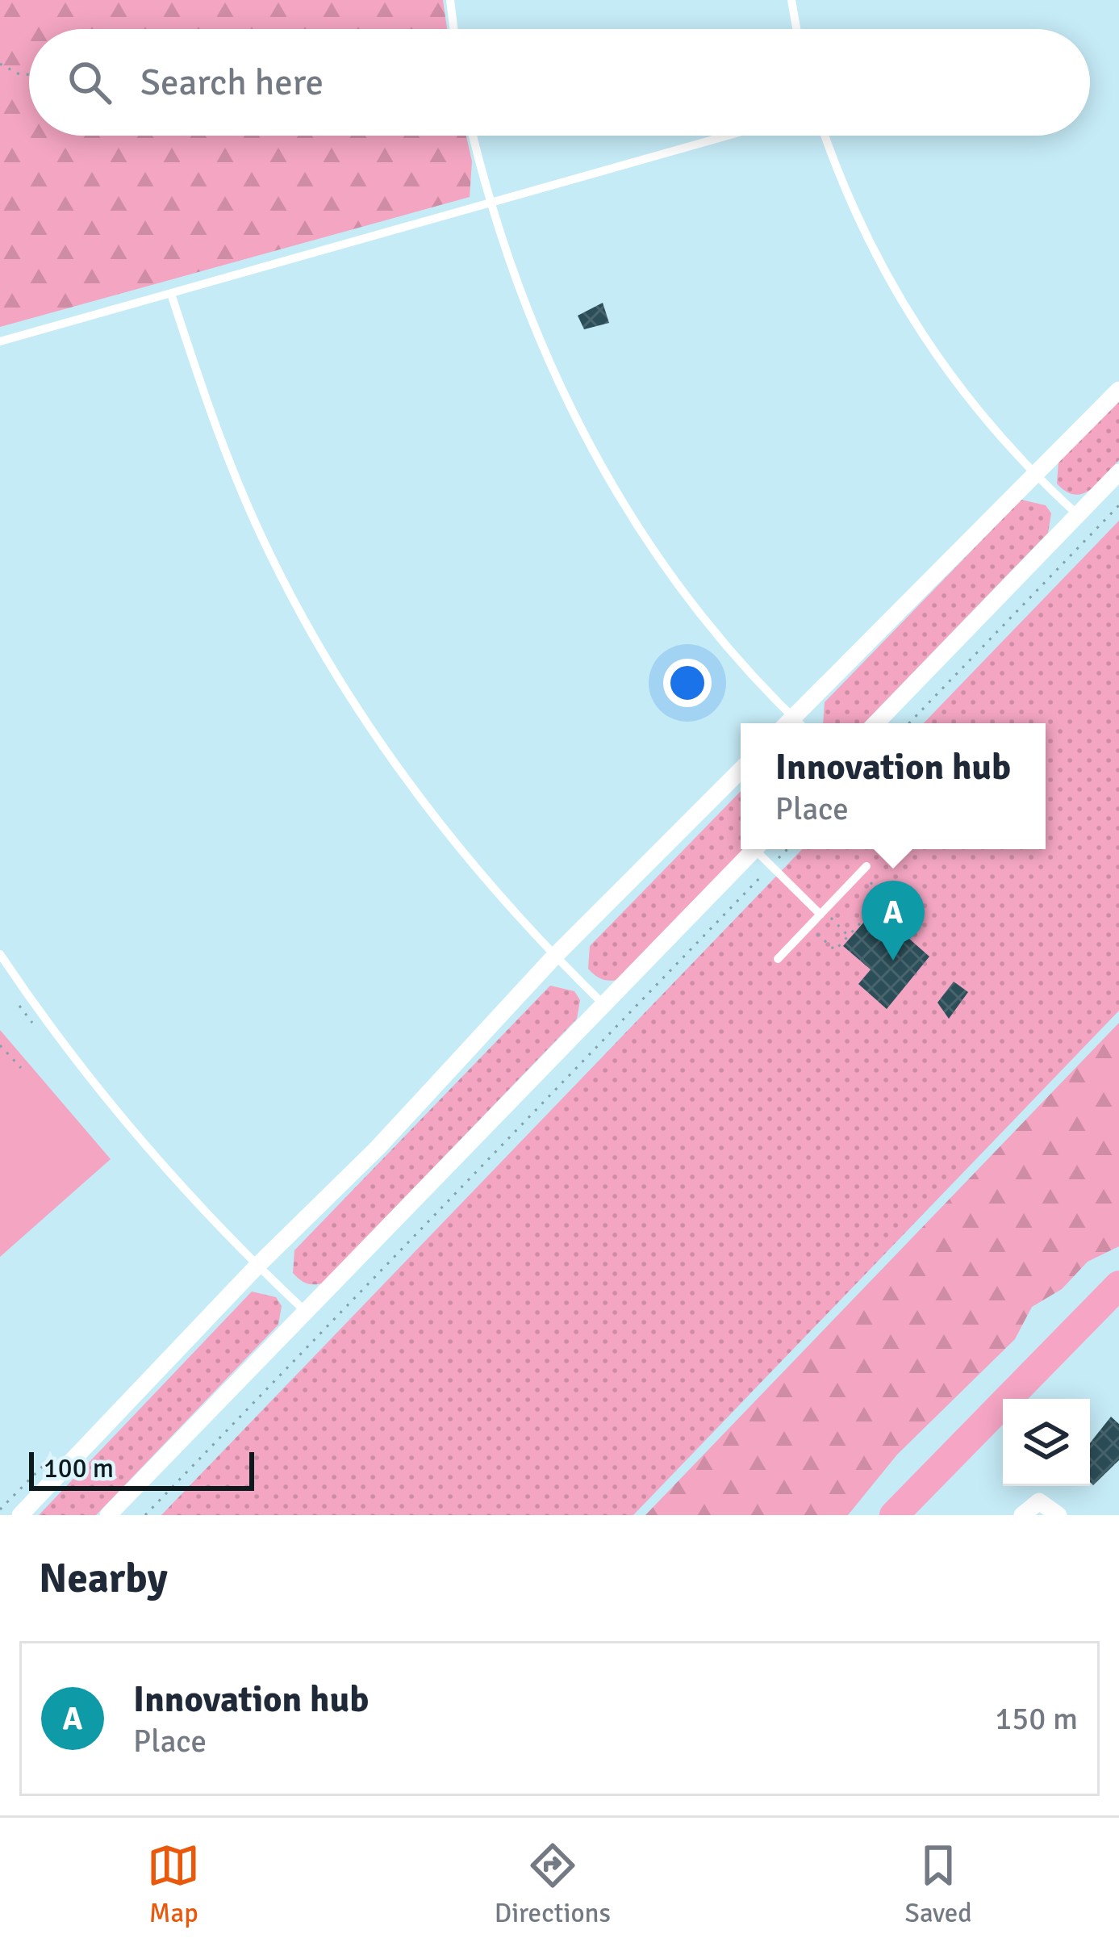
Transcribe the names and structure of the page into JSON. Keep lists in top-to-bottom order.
{
  "scale_bar": "100 m",
  "page": {
    "search": "Search here",
    "popup": ["Innovation hub", "Place"],
    "pins": "A",
    "scale": "100 m",
    "heading": "Nearby",
    "list": [
      {
        "mark": "A",
        "name": "Innovation hub",
        "note": "Place",
        "value": "150 m"
      }
    ],
    "nav": ["Map", "Directions", "Saved"]
  }
}
